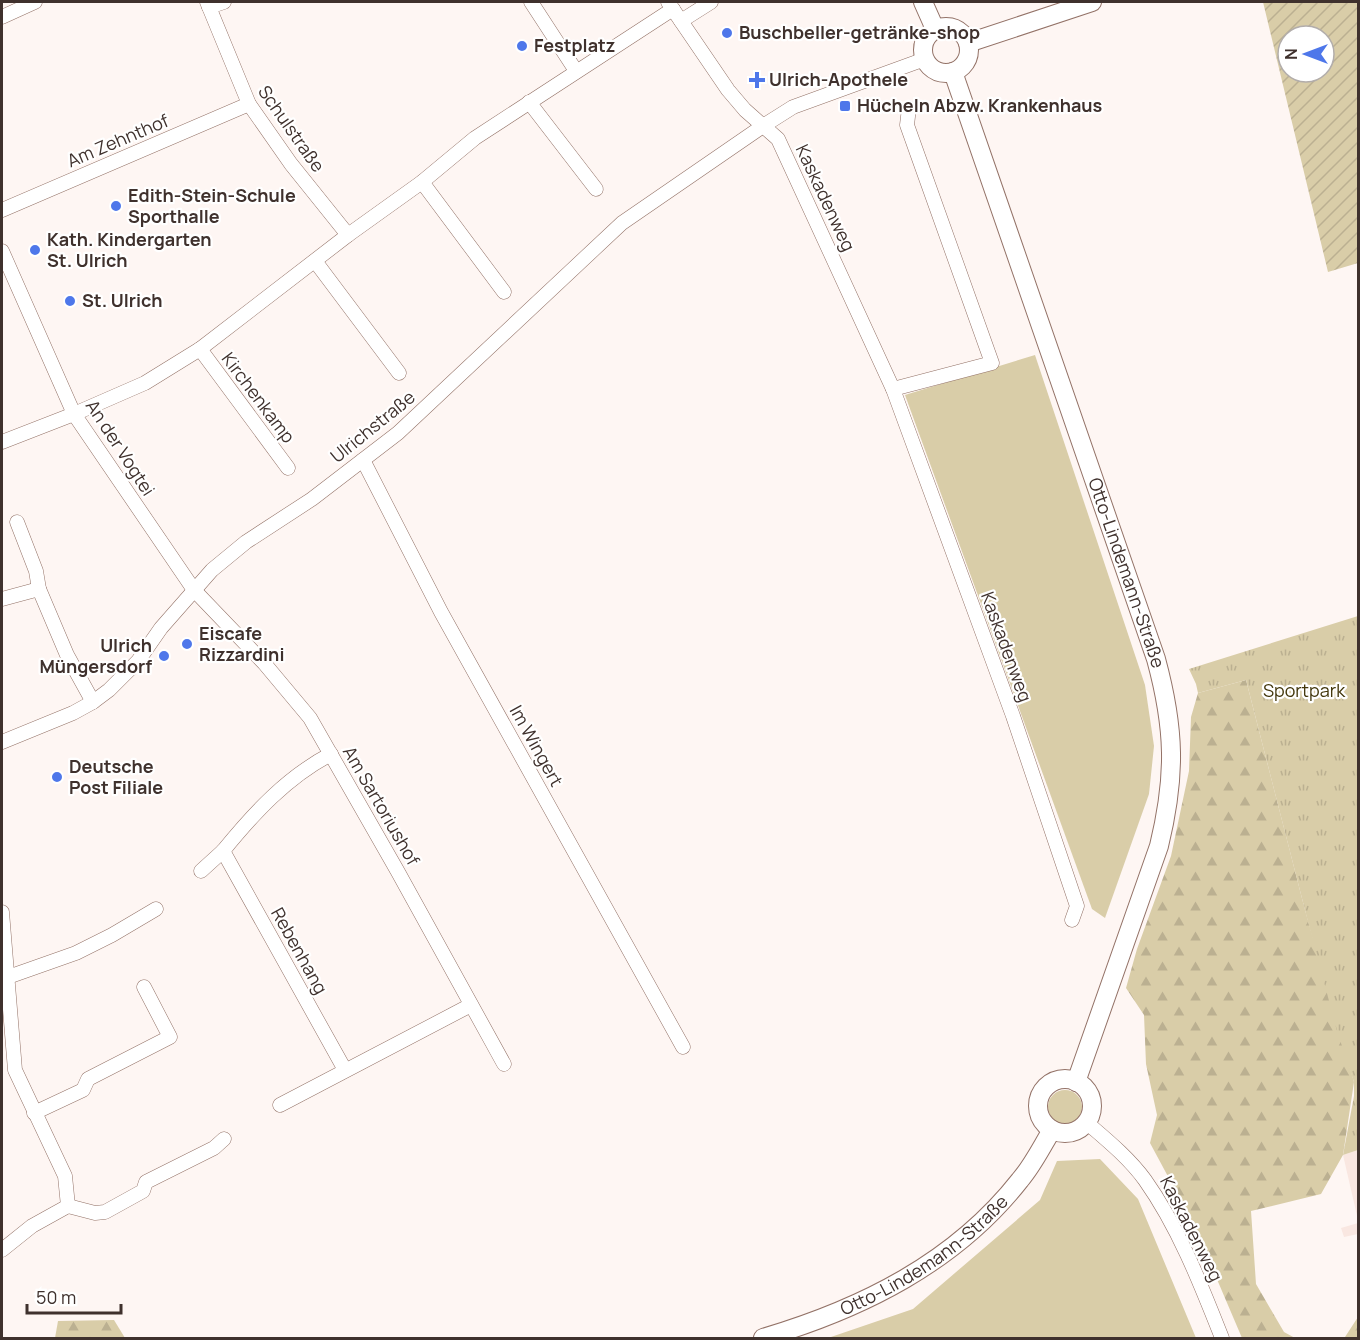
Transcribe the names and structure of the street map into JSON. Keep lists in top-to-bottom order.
{
  "streets": {
    "street": [
      "Schulstraße",
      "Am Zehnthof",
      "Kaskadenweg",
      "Kirchenkamp",
      "Ulrichstraße",
      "An der Vogtei",
      "Otto-Lindemann-Straße",
      "Im Wingert",
      "Am Sartoriushof",
      "Rebenhang"
    ]
  },
  "crossings": [
    ["Schulstraße", "Am Zehnthof"],
    ["Schulstraße", "Kirchenkamp"],
    ["Kaskadenweg", "Kirchenkamp"],
    ["Kaskadenweg", "Ulrichstraße"],
    ["Kaskadenweg", "Otto-Lindemann-Straße"],
    ["Kirchenkamp", "An der Vogtei"],
    ["Ulrichstraße", "An der Vogtei"],
    ["Ulrichstraße", "Otto-Lindemann-Straße"],
    ["Ulrichstraße", "Im Wingert"],
    ["Ulrichstraße", "Am Sartoriushof"],
    ["An der Vogtei", "Am Sartoriushof"]
  ],
  "parks": ["Sportpark"],
  "places": {
    "other": [
      "Buschbeller-getränke-shop",
      "Festplatz",
      "Edith-Stein-Schule Sporthalle",
      "Kath. Kindergarten St. Ulrich",
      "St. Ulrich",
      "Eiscafe Rizzardini",
      "Ulrich Müngersdorf",
      "Deutsche Post Filiale"
    ],
    "health": ["Ulrich-Apothele"],
    "transit": ["Hücheln Abzw. Krankenhaus"]
  },
  "scale_bar": "50 m",
  "north": "left"
}
